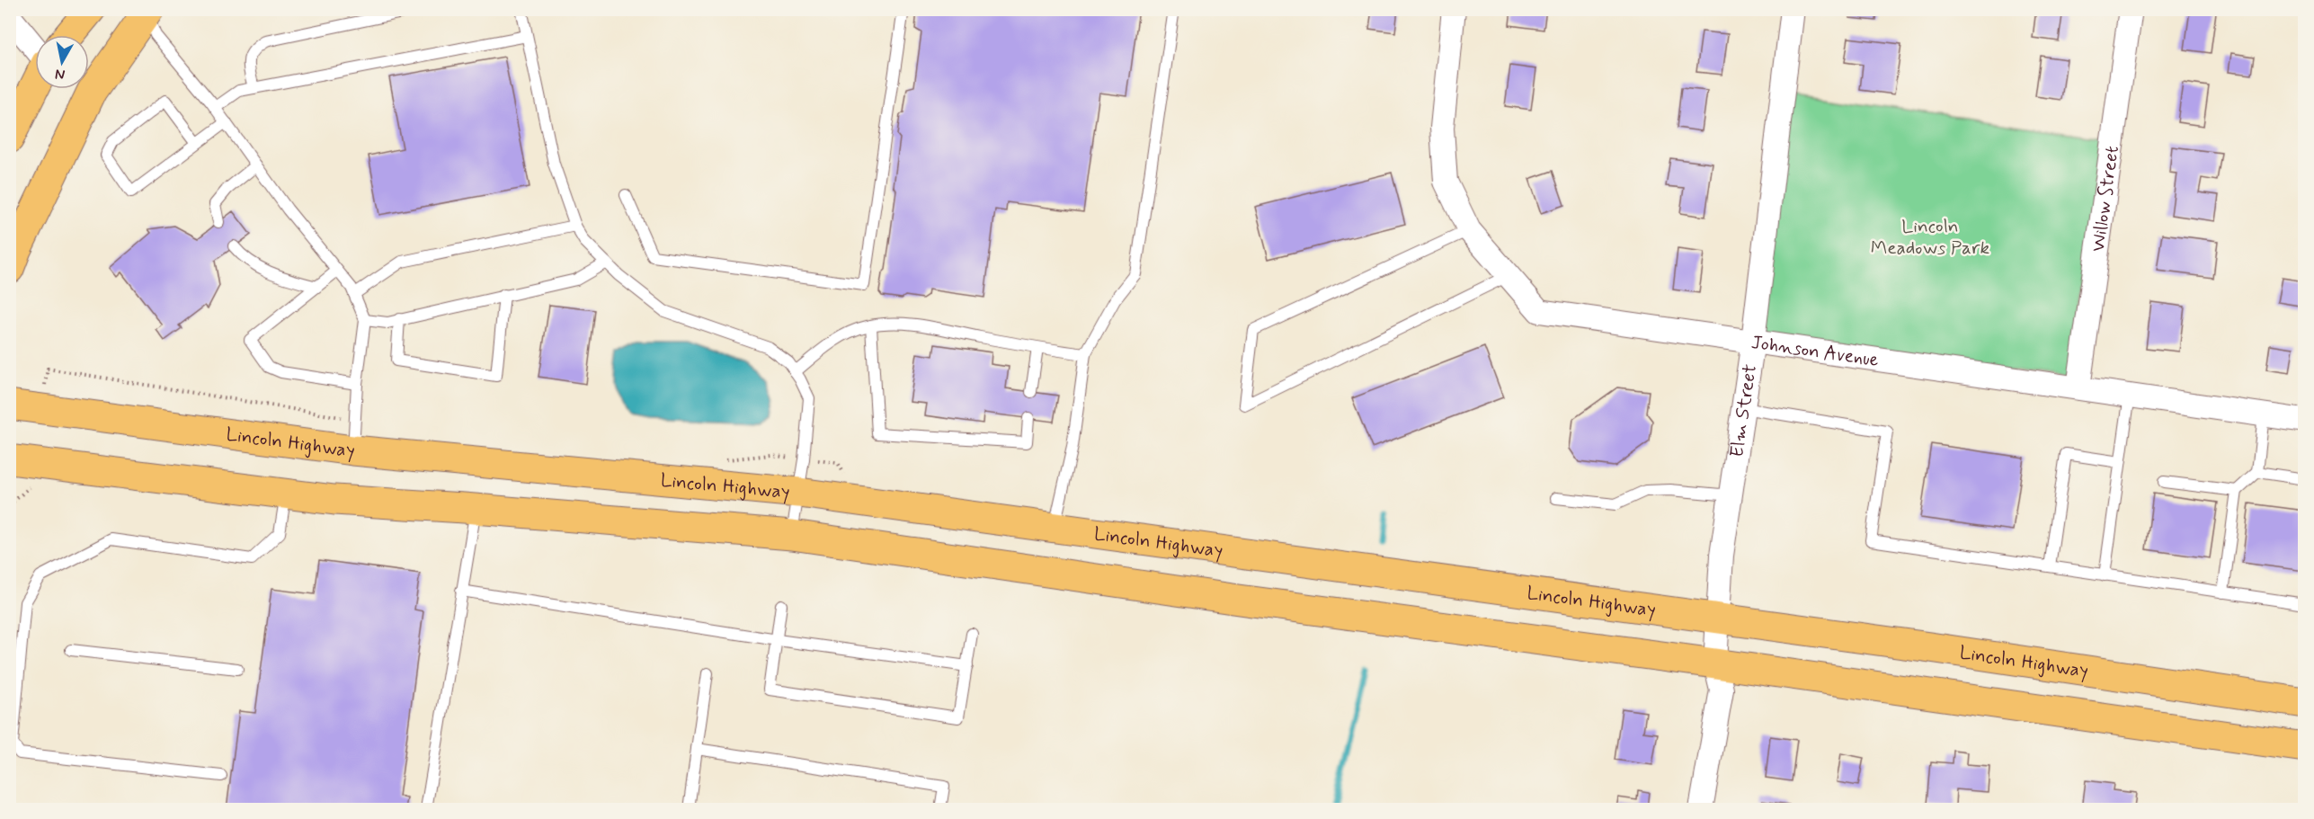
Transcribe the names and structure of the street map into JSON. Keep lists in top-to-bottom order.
{
  "streets": {
    "main road": ["Lincoln Highway"],
    "street": ["Willow Street", "Johnson Avenue", "Elm Street"]
  },
  "crossings": [
    ["Willow Street", "Johnson Avenue"],
    ["Johnson Avenue", "Elm Street"],
    ["Elm Street", "Lincoln Highway"]
  ],
  "parks": ["Lincoln Meadows Park"],
  "north": "bottom"
}
